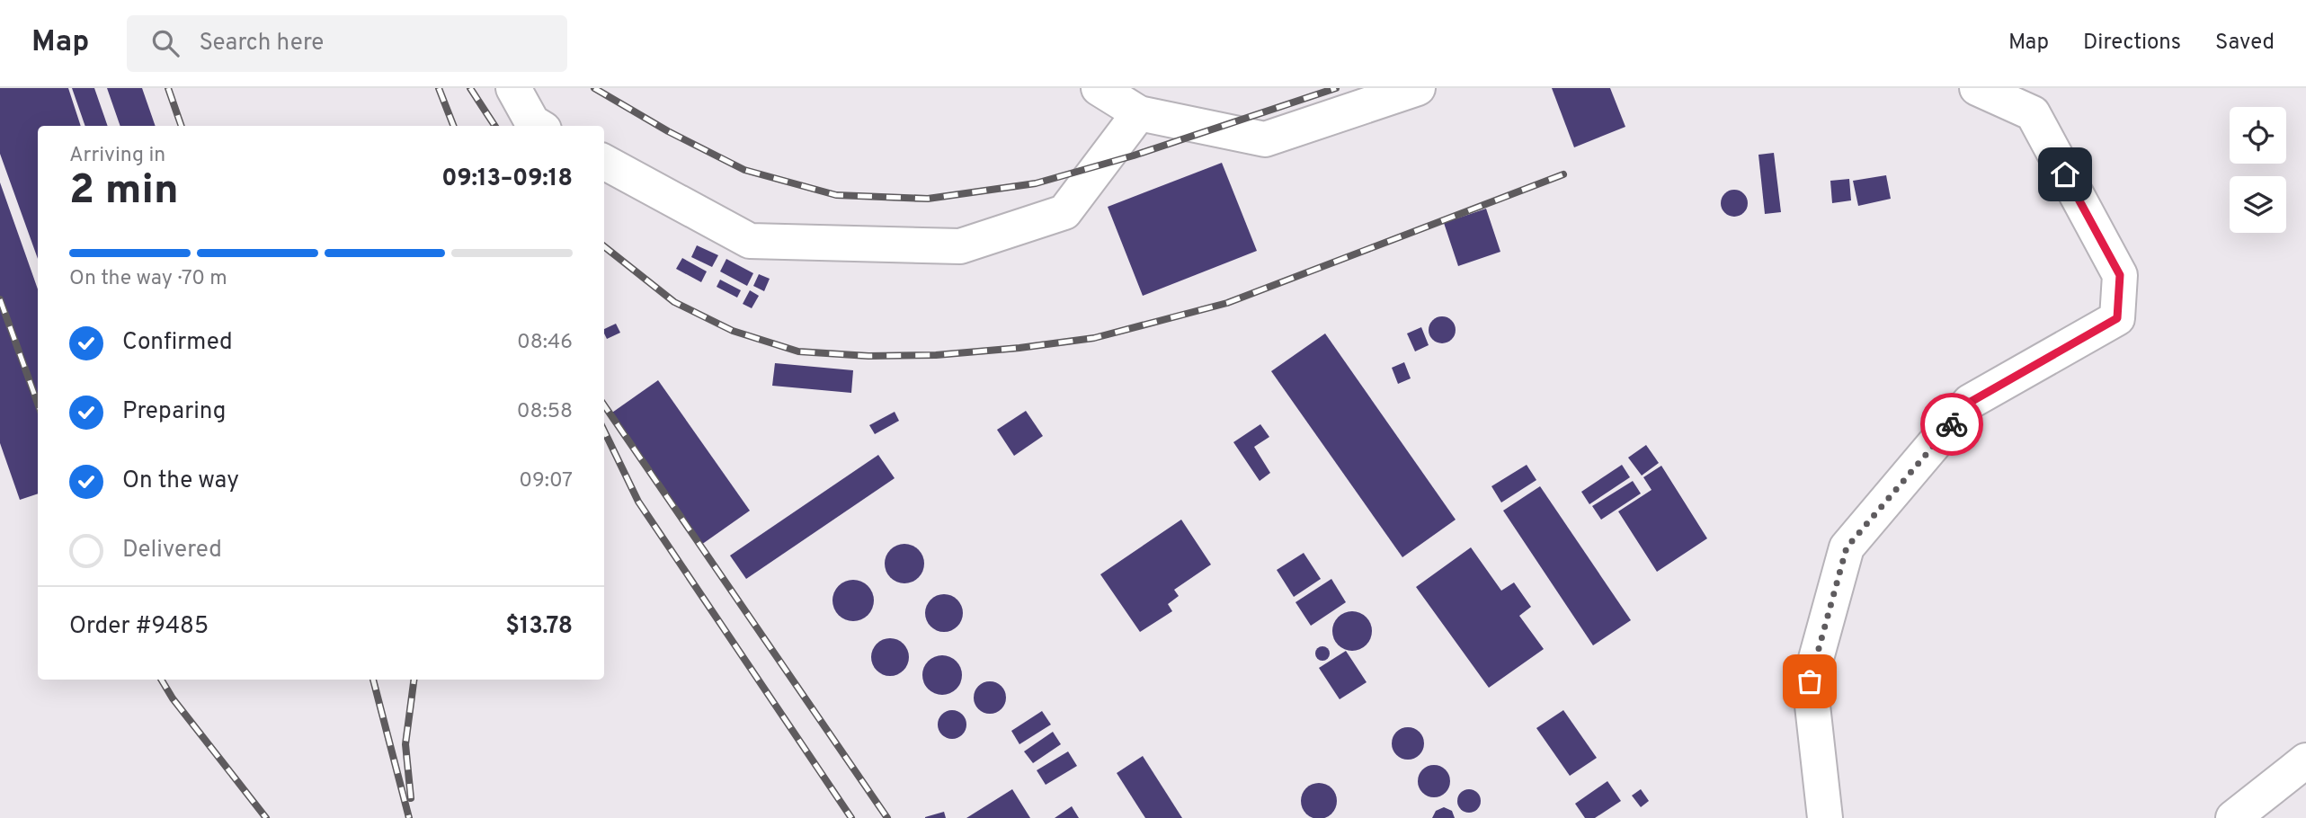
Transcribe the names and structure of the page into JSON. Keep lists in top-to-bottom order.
{
  "page": {
    "header": "Map",
    "search": "Search here",
    "nav": ["Map", "Directions", "Saved"],
    "heading": ["2 min", "Arriving in", "09:13–09:18"],
    "panel": ["Order #9485", "$13.78"],
    "bar": "On the way · 70 m",
    "list": [
      ["Confirmed", "08:46"],
      ["Preparing", "08:58"],
      ["On the way", "09:07"],
      "Delivered"
    ]
  }
}
